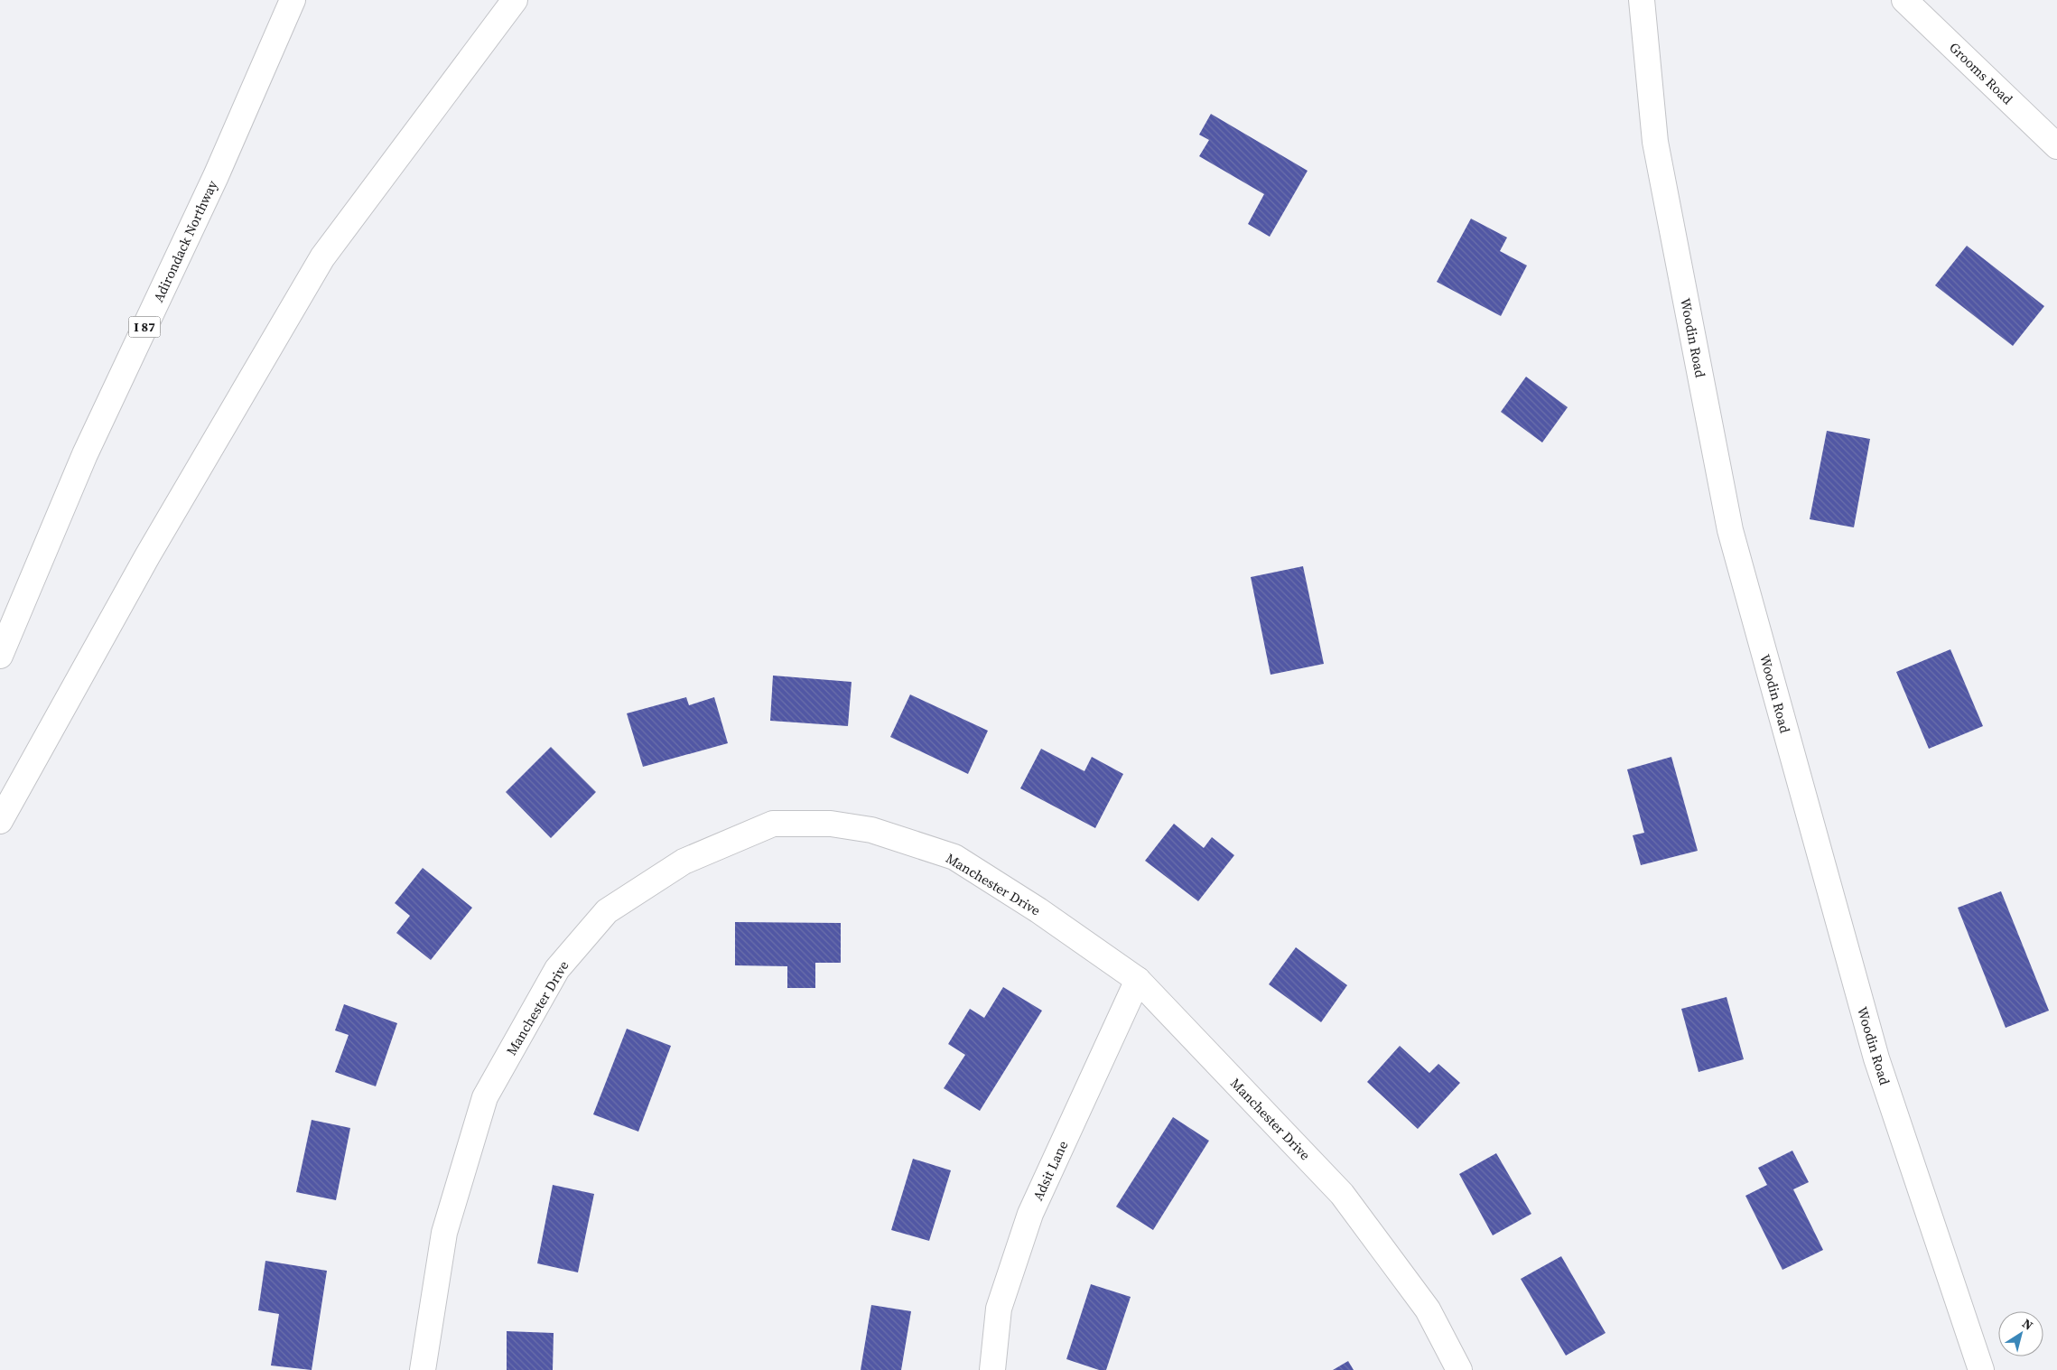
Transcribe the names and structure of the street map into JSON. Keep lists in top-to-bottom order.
{
  "streets": {
    "main road": [
      "Grooms Road",
      "Adirondack Northway",
      "I 87",
      "Woodin Road",
      "Manchester Drive",
      "Adsit Lane"
    ]
  },
  "crossings": [
    ["Manchester Drive", "Adsit Lane"]
  ],
  "north": "top right"
}
